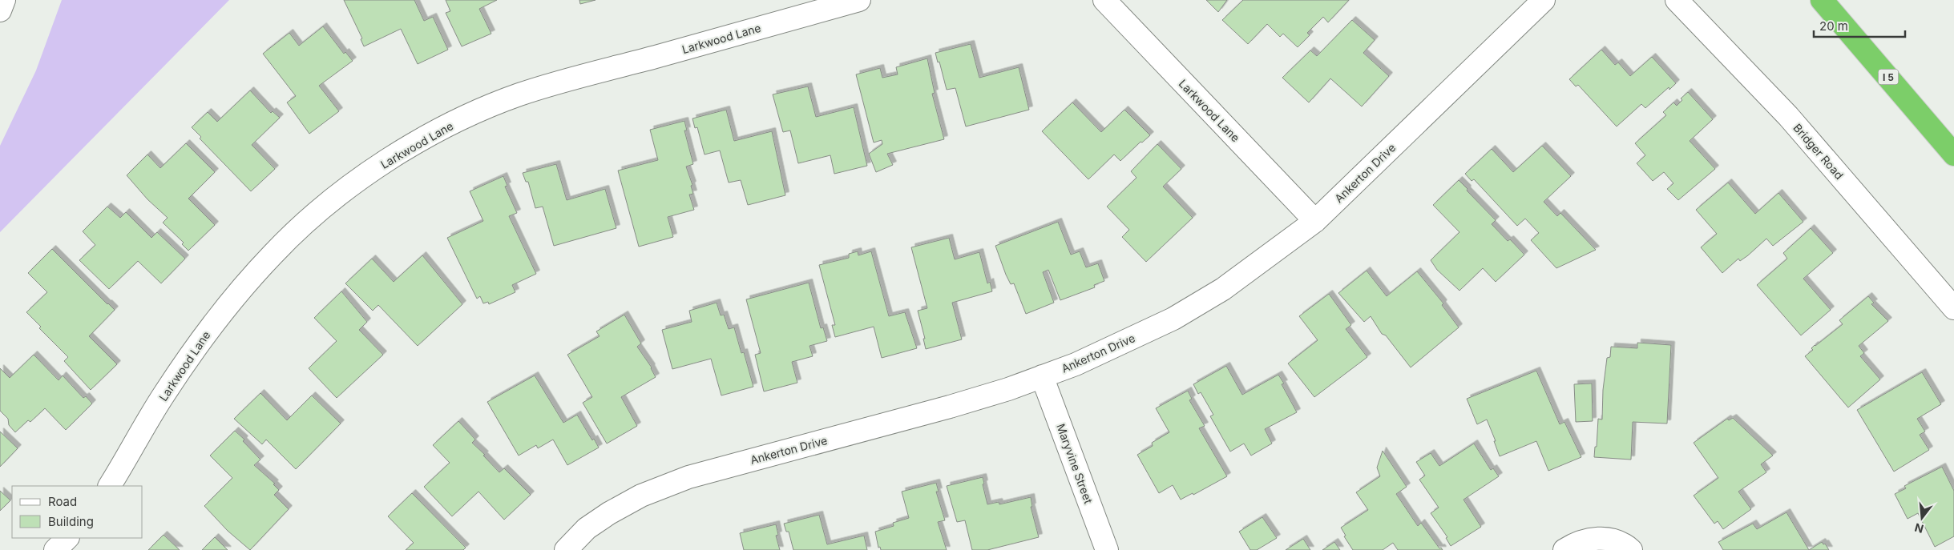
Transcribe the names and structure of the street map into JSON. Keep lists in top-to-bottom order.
{
  "streets": {
    "highway": ["I 5"],
    "street": [
      "Larkwood Lane",
      "Bridger Road",
      "Ankerton Drive",
      "Maryvine Street"
    ]
  },
  "crossings": [
    ["Larkwood Lane", "Ankerton Drive"],
    ["Ankerton Drive", "Maryvine Street"]
  ],
  "legend": ["Road", "Building"],
  "scale_bar": "20 m",
  "north": "bottom"
}
